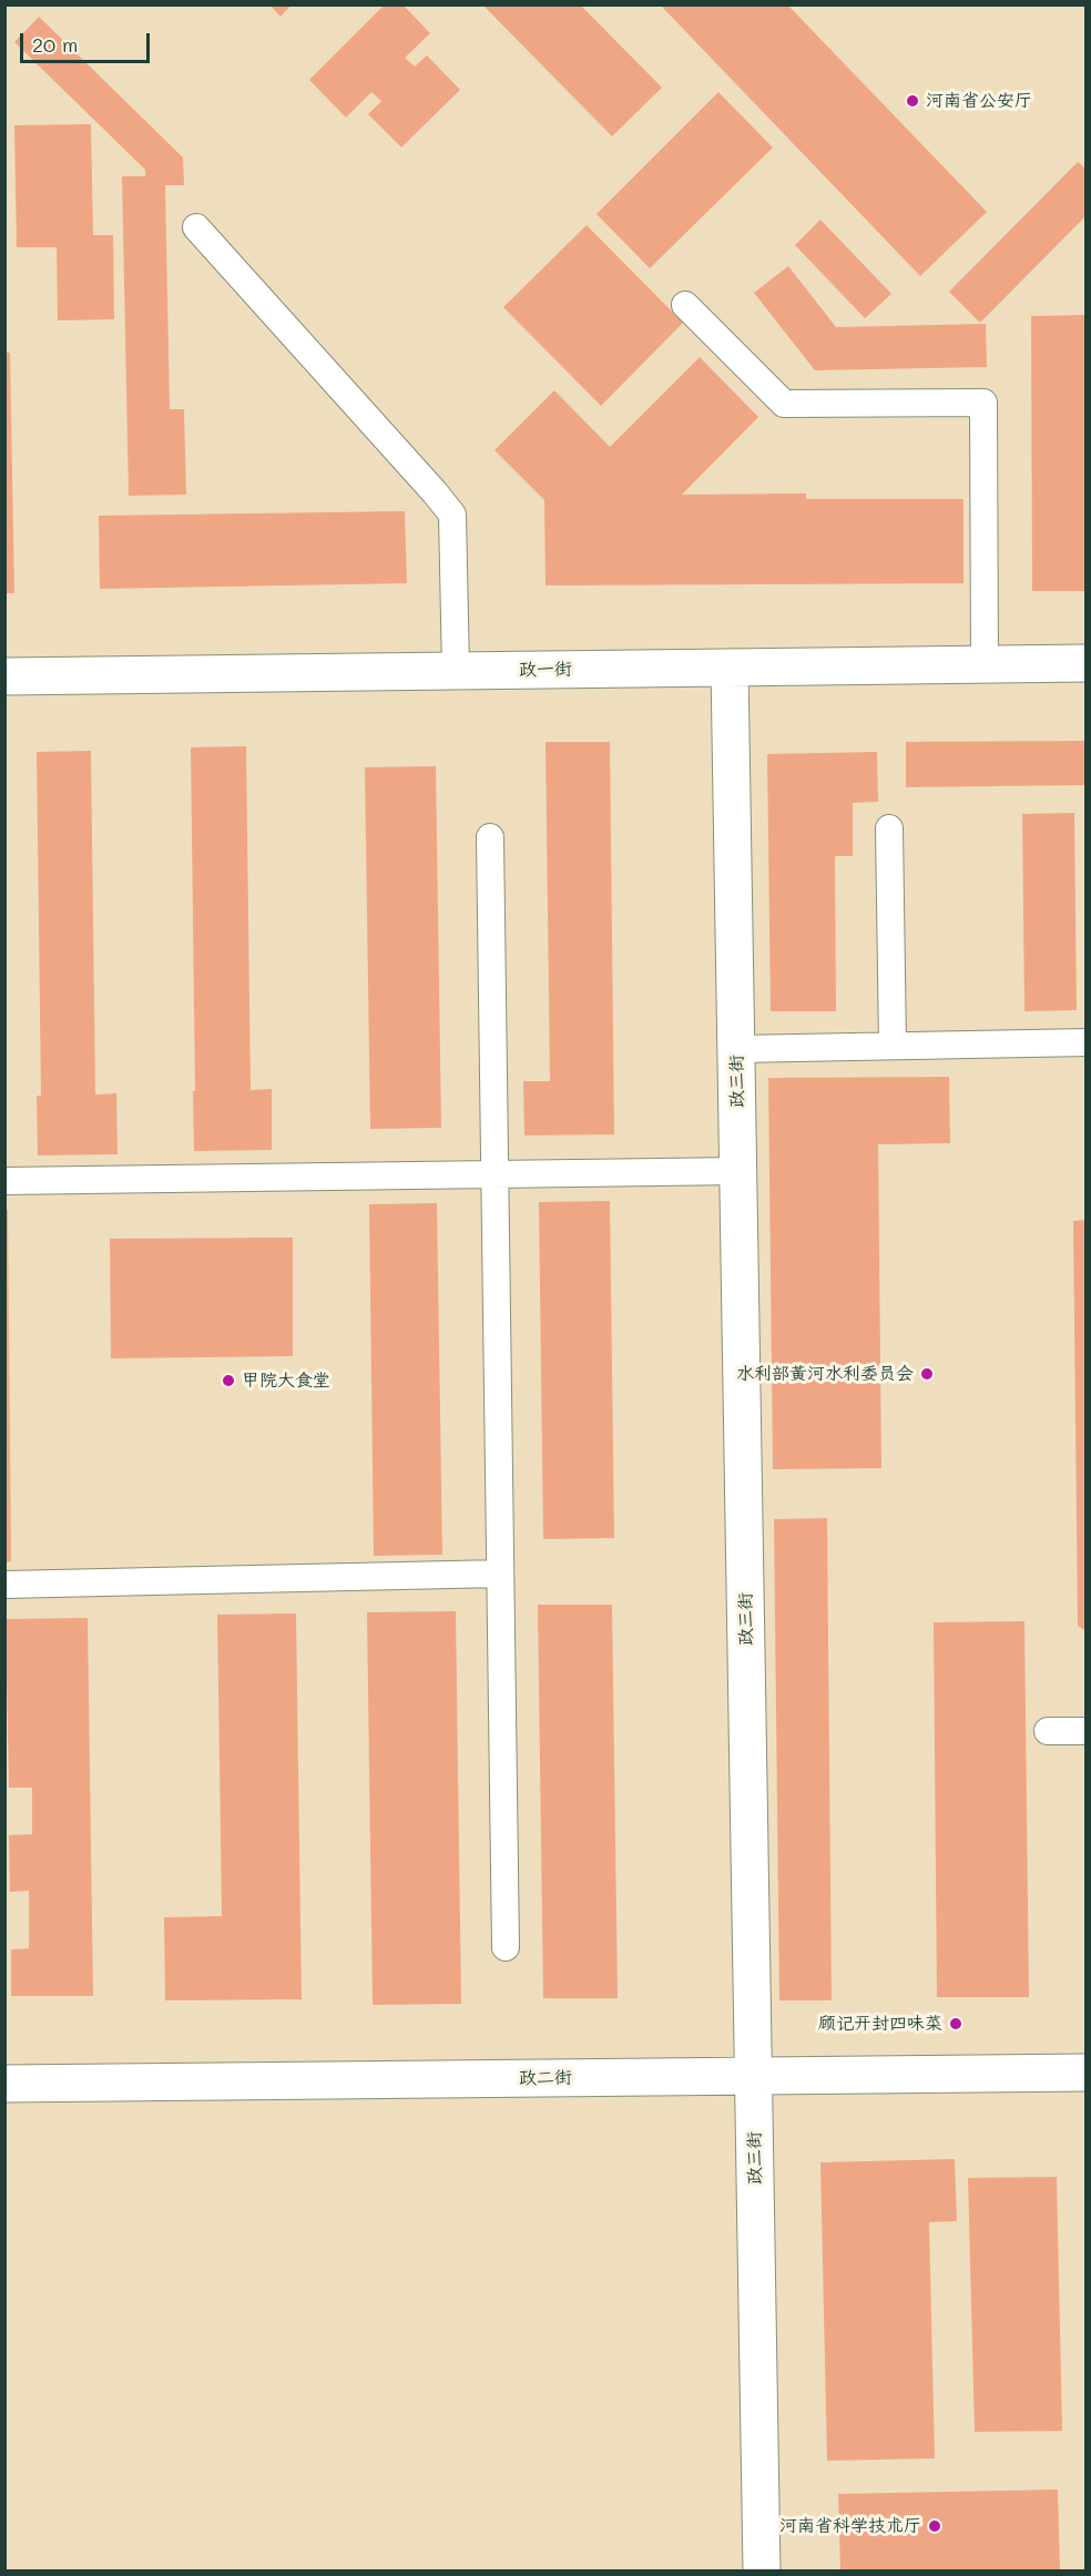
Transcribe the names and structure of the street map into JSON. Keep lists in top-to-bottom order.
{
  "streets": {
    "street": ["政一街", "政三街", "政二街"]
  },
  "crossings": [
    ["政一街", "政三街"],
    ["政三街", "政二街"]
  ],
  "places": [
    "河南省公安厅",
    "水利部黄河水利委员会",
    "甲院大食堂",
    "顾记开封四味菜",
    "河南省科学技术厅"
  ],
  "scale_bar": "20 m"
}
